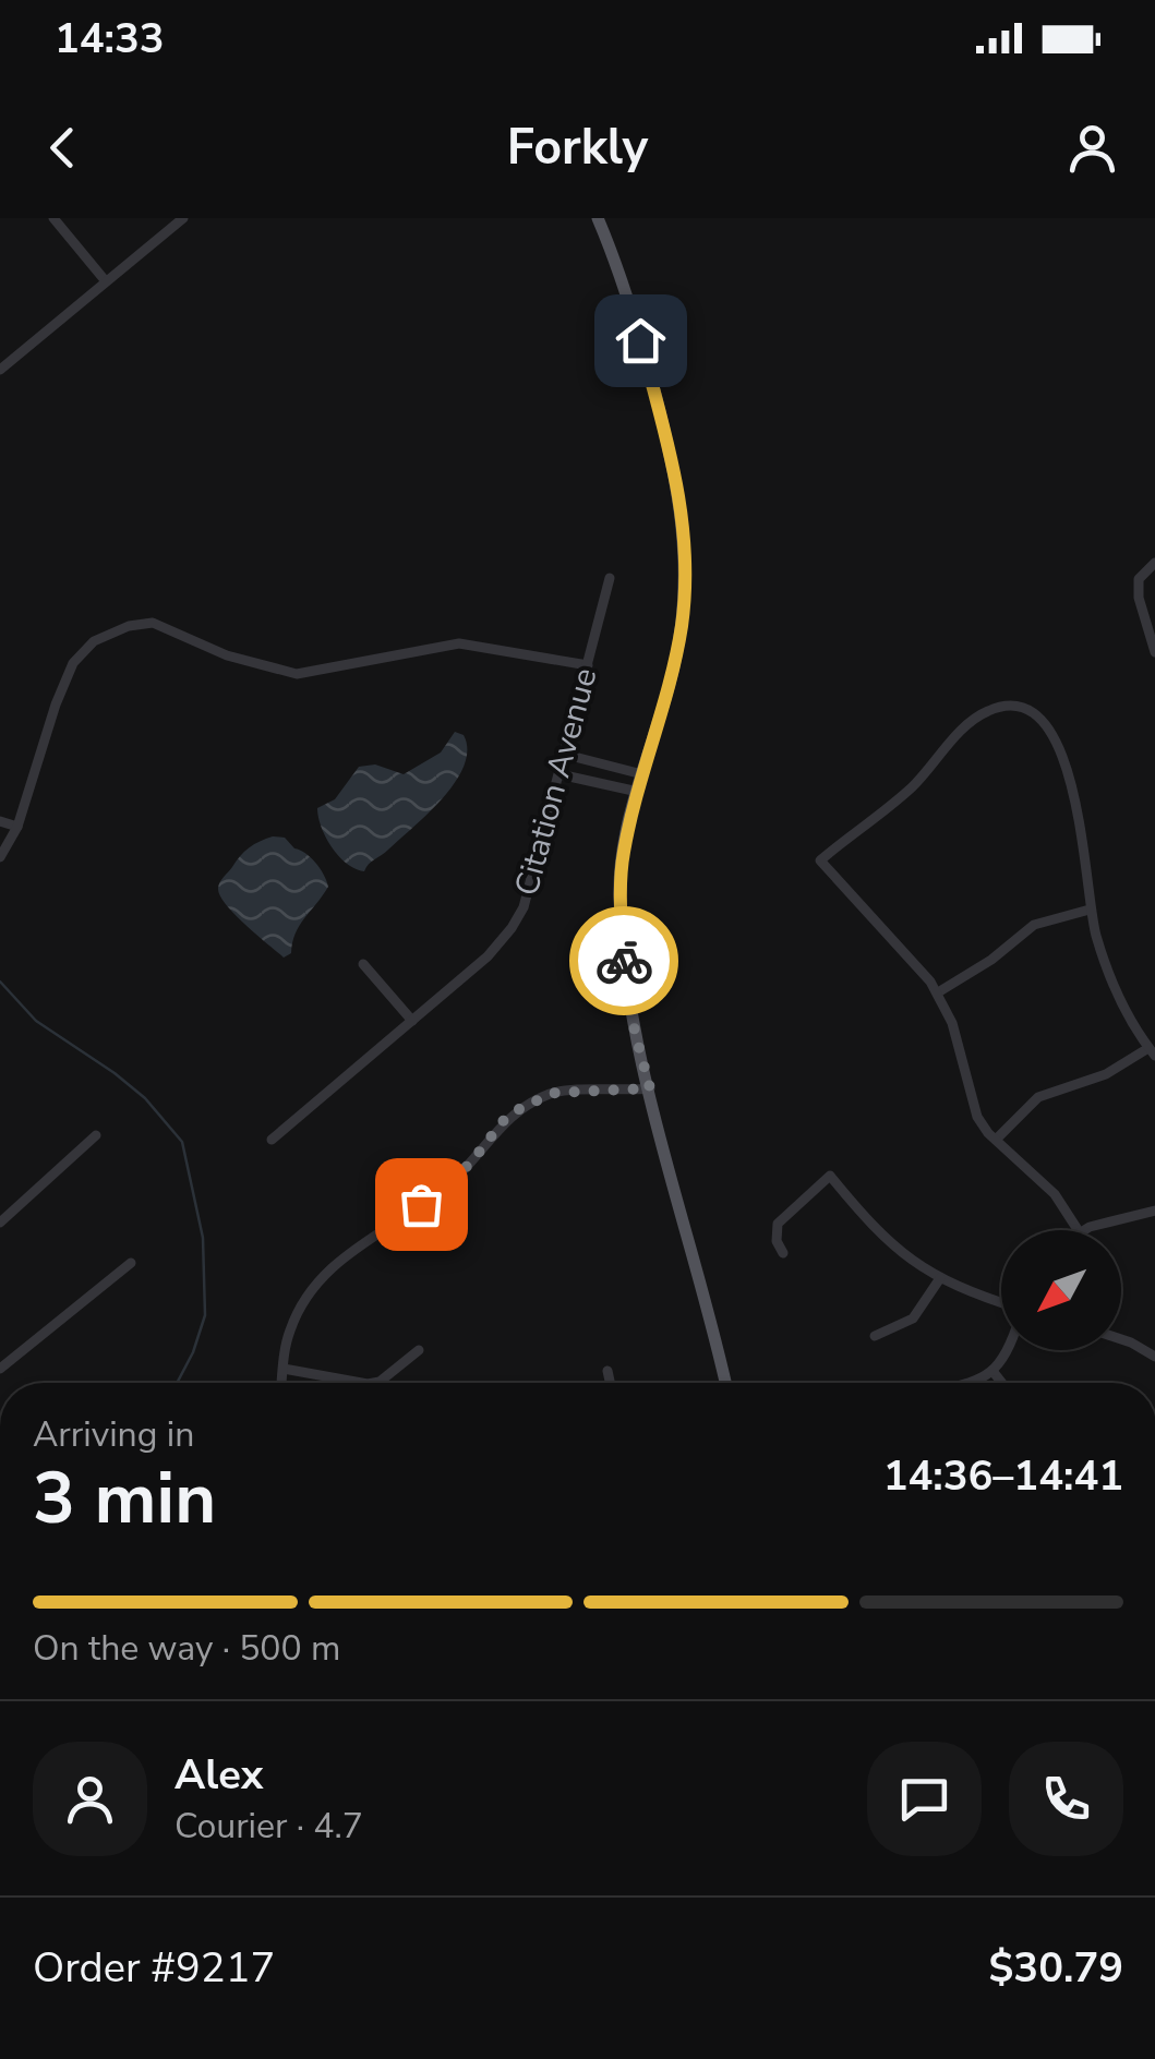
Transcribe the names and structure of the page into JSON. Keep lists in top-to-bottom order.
{
  "streets": {
    "street": ["Citation Avenue"]
  },
  "north": "bottom left",
  "page": {
    "status": "14:33",
    "header": "Forkly",
    "heading": ["3 min", "Arriving in", "14:36–14:41"],
    "panel": [
      "Alex",
      "Courier · 4.7",
      "Order #9217",
      "$30.79"
    ],
    "bar": "On the way · 500 m"
  }
}
